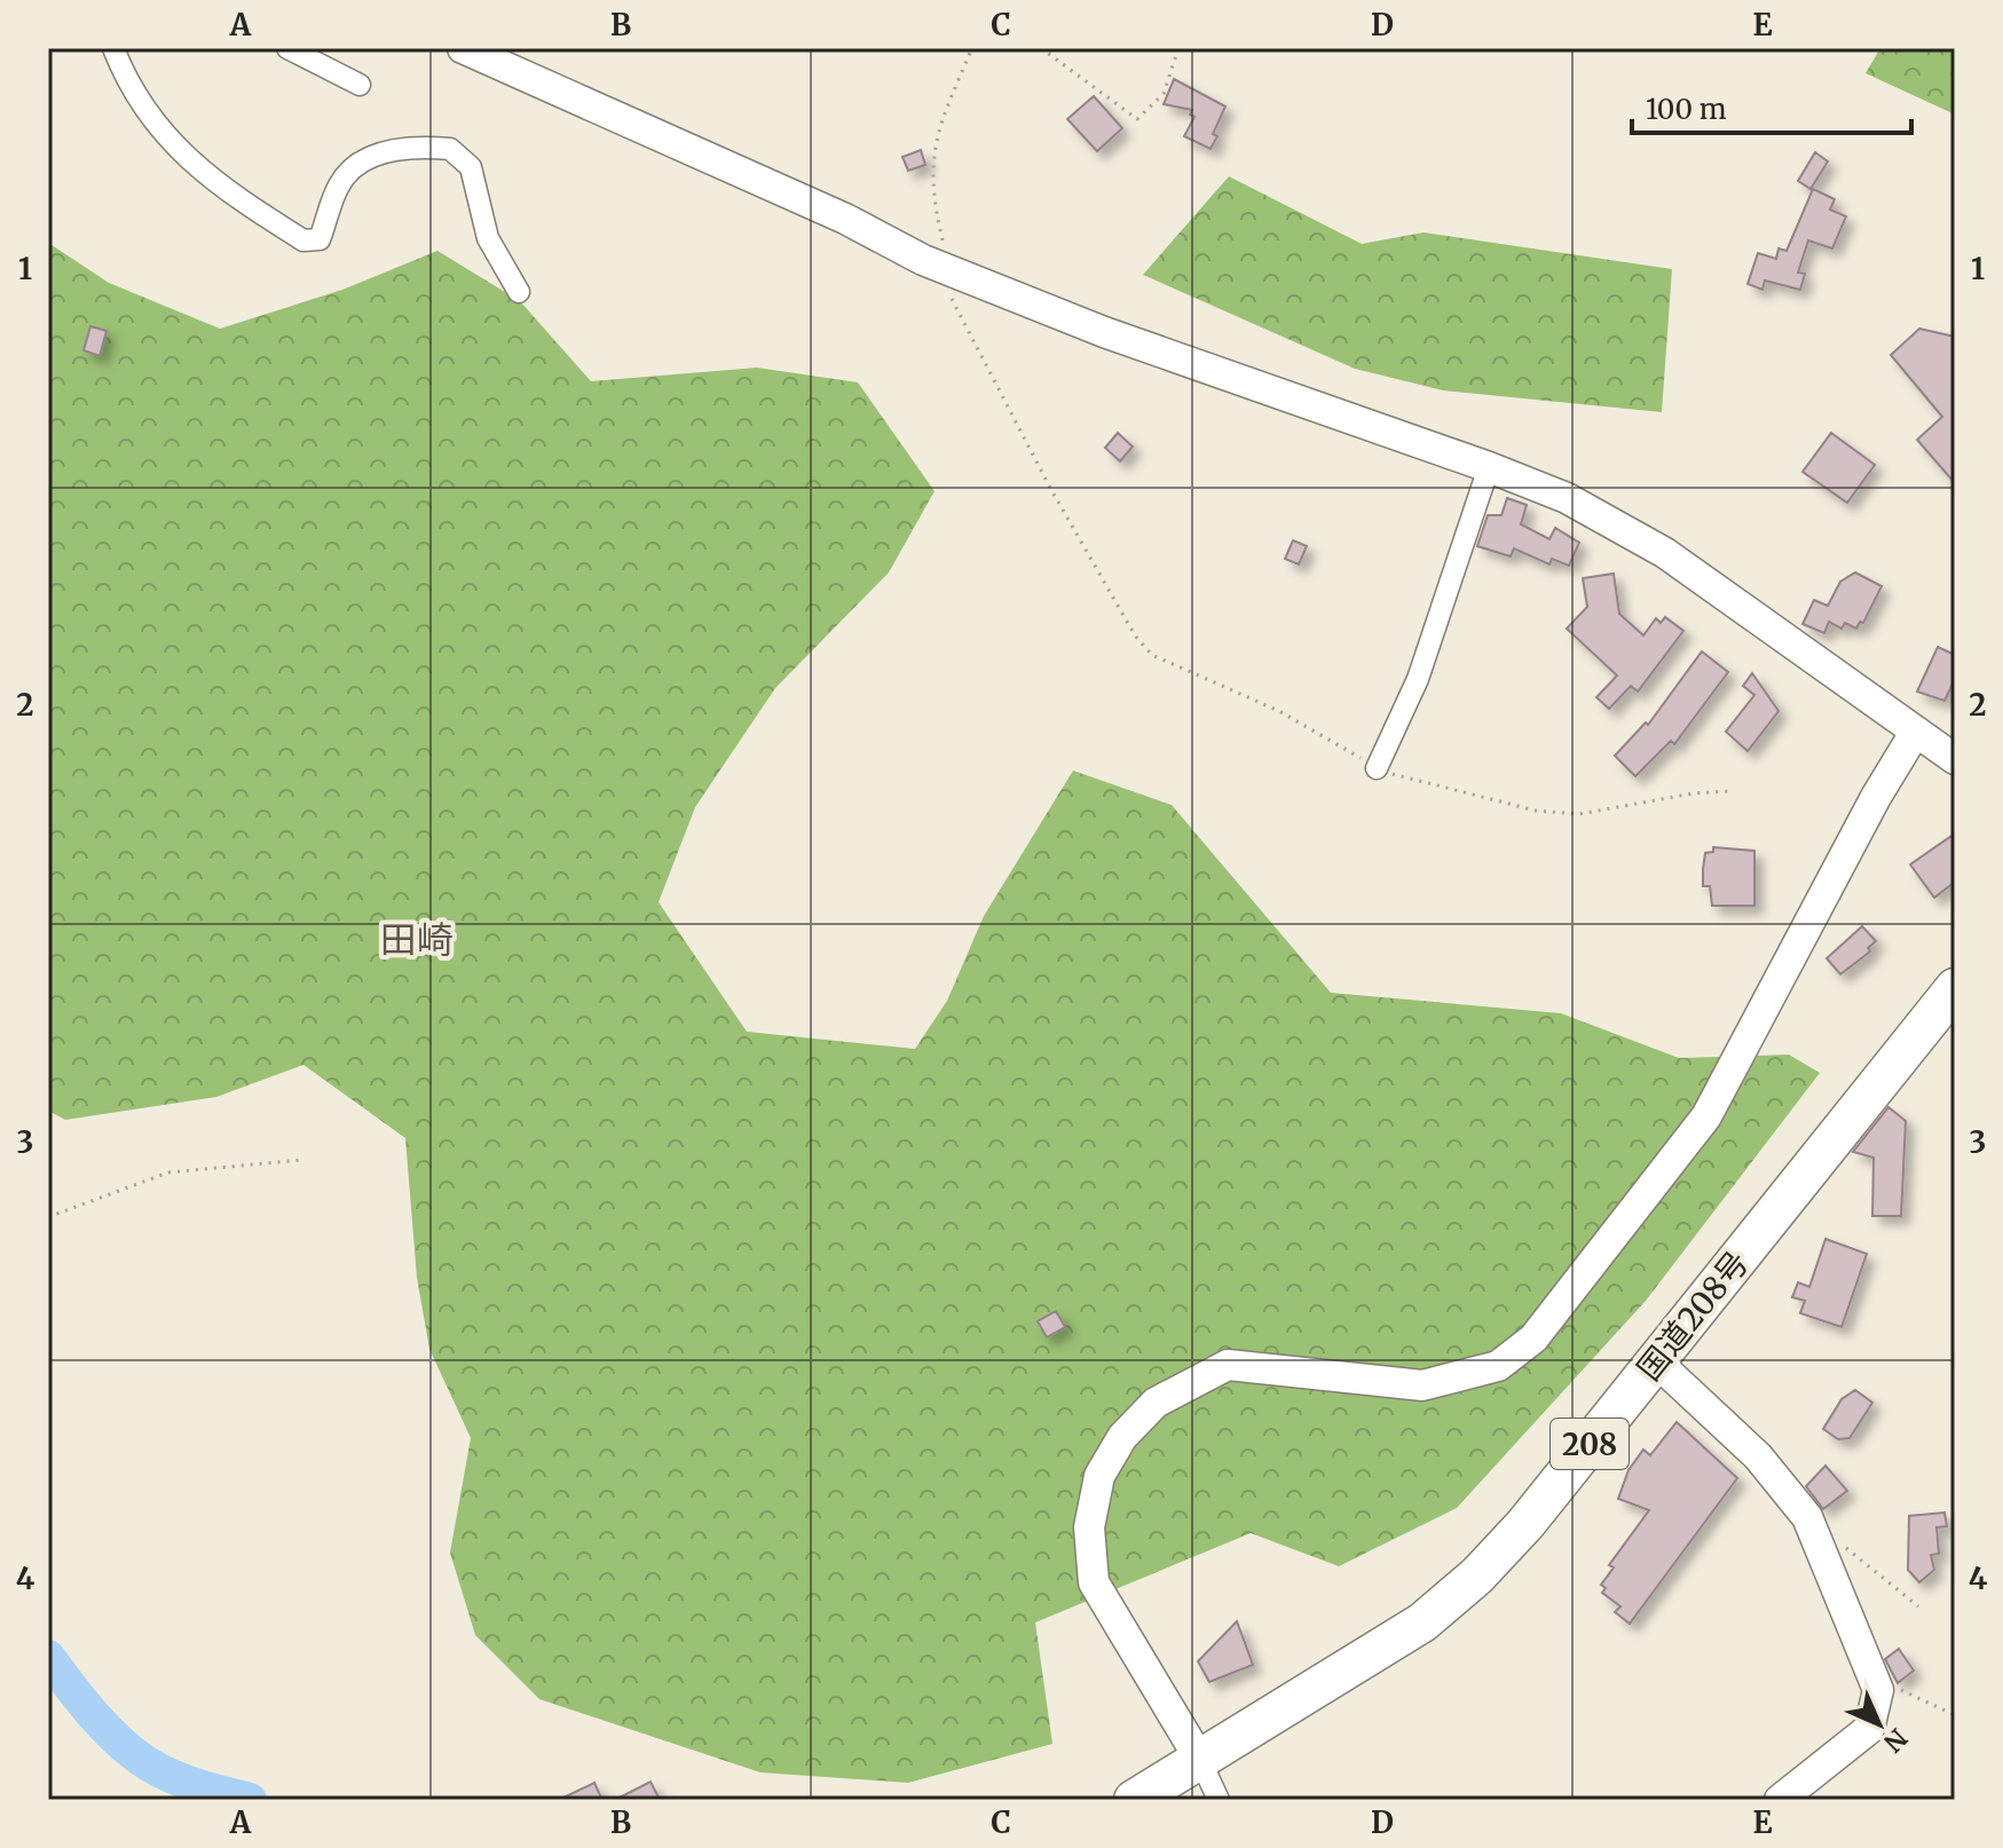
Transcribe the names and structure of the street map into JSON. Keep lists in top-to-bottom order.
{
  "streets": {
    "highway": ["国道208号", "208"]
  },
  "districts": ["田崎"],
  "scale_bar": "100 m",
  "north": "bottom right",
  "grid": {
    "columns": [
      "A",
      "B",
      "C",
      "D",
      "E"
    ],
    "rows": [
      "1",
      "2",
      "3",
      "4"
    ]
  }
}
